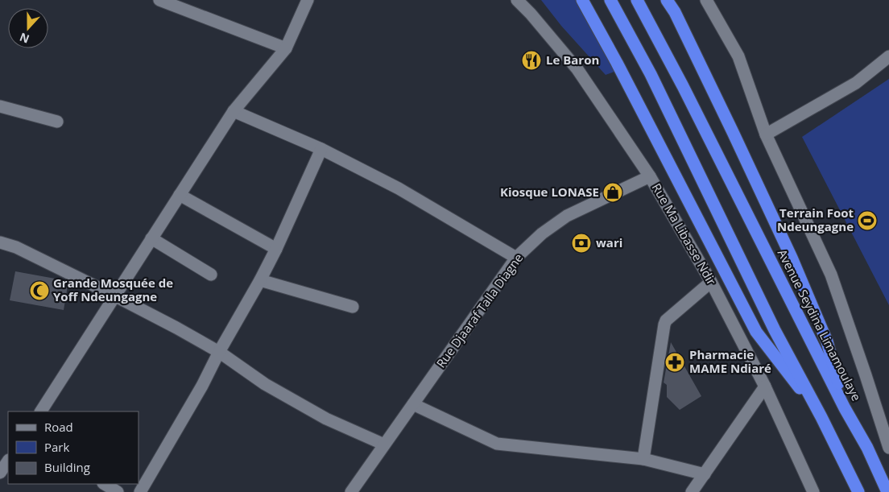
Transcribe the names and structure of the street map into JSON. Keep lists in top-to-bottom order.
{
  "streets": {
    "highway": ["Avenue Seydina Limamoulaye"],
    "street": ["Rue Ma Libasse Ndir", "Rue Djaaraf Talla Diagne"]
  },
  "crossings": [
    ["Rue Ma Libasse Ndir", "Rue Djaaraf Talla Diagne"]
  ],
  "places": {
    "restaurant": ["Le Baron"],
    "shop": ["Kiosque LONASE"],
    "sports": ["Terrain Foot Ndeungagne"],
    "bank": ["wari"],
    "mosque": ["Grande Mosquée de Yoff Ndeungagne"],
    "pharmacy": ["Pharmacie MAME Ndiaré"]
  },
  "legend": ["Road", "Park", "Building"],
  "north": "bottom"
}
